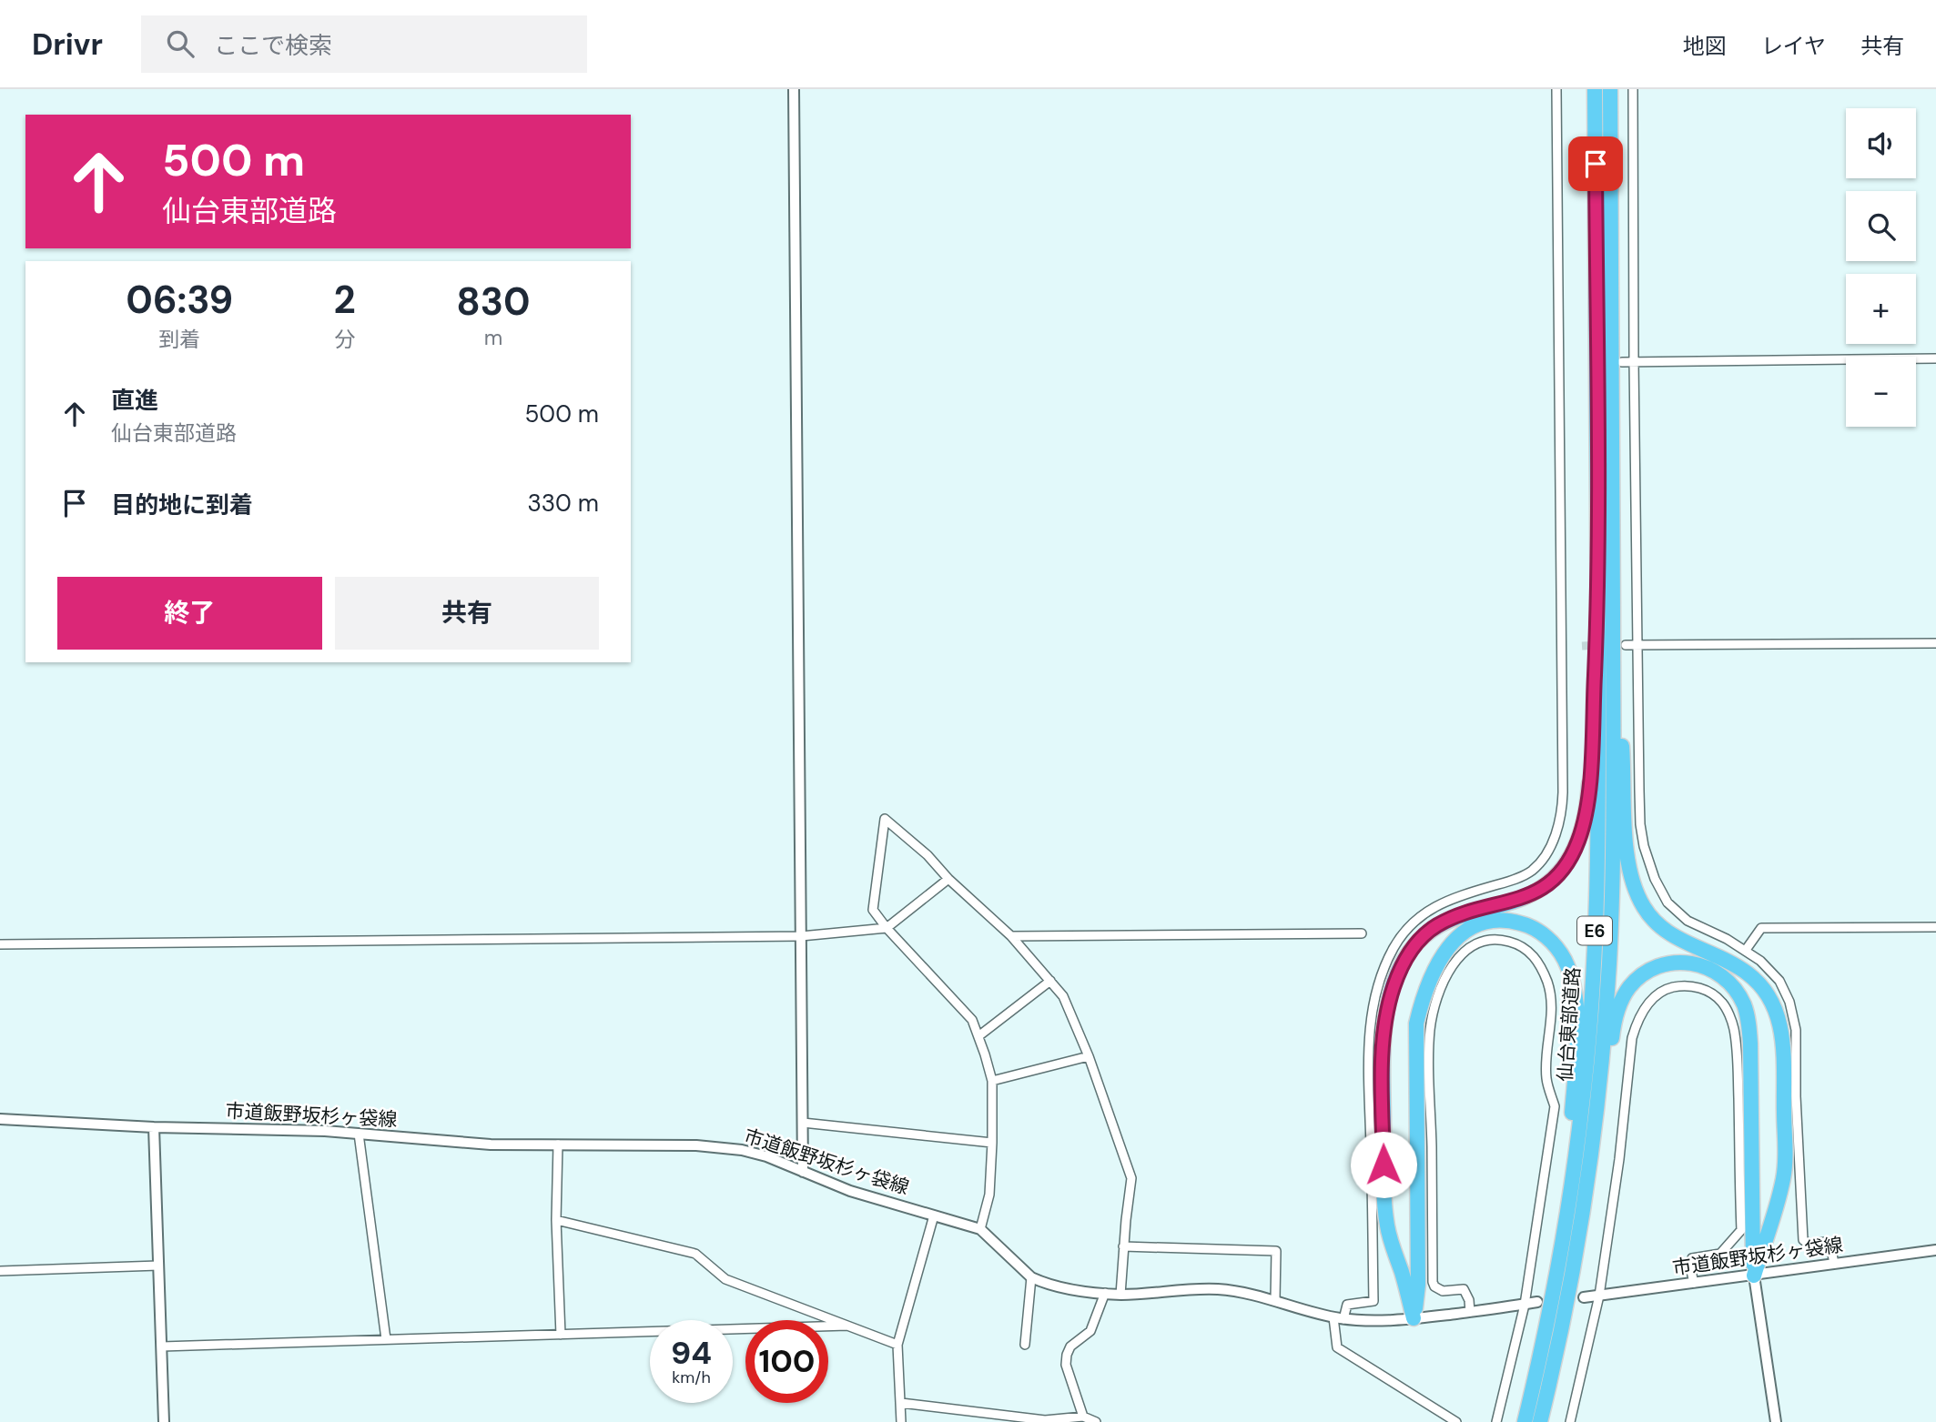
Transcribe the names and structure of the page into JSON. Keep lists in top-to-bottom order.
{
  "streets": {
    "highway": ["E6", "仙台東部道路"],
    "street": ["市道飯野坂杉ヶ袋線"]
  },
  "page": {
    "header": "Drivr",
    "search": "ここで検索",
    "nav": ["地図", "レイヤ", "共有"],
    "map_buttons": ["+", "−"],
    "turn": ["500 m", "仙台東部道路"],
    "eta": [
      "06:39",
      "到着",
      "2",
      "分",
      "830",
      "m"
    ],
    "list": [
      {
        "name": "直進",
        "note": "仙台東部道路",
        "value": "500 m"
      },
      {
        "name": "目的地に到着",
        "value": "330 m"
      }
    ],
    "buttons": ["終了", "共有"],
    "speed": "94 km/h",
    "limit": "100"
  }
}
